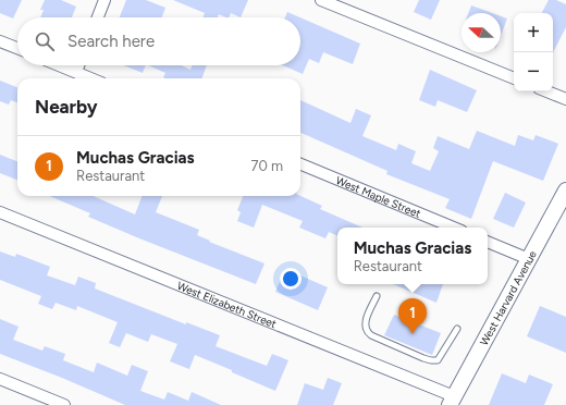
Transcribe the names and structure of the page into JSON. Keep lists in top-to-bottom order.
{
  "streets": {
    "main road": ["West Harvard Avenue"],
    "street": ["West Maple Street", "West Elizabeth Street"]
  },
  "crossings": [
    ["West Harvard Avenue", "West Elizabeth Street"]
  ],
  "north": "left",
  "page": {
    "map_buttons": ["+", "−"],
    "search": "Search here",
    "heading": "Nearby",
    "list": [
      {
        "mark": "1",
        "name": "Muchas Gracias",
        "note": "Restaurant",
        "value": "70 m"
      }
    ],
    "popup": ["Muchas Gracias", "Restaurant"],
    "pins": "1"
  }
}
